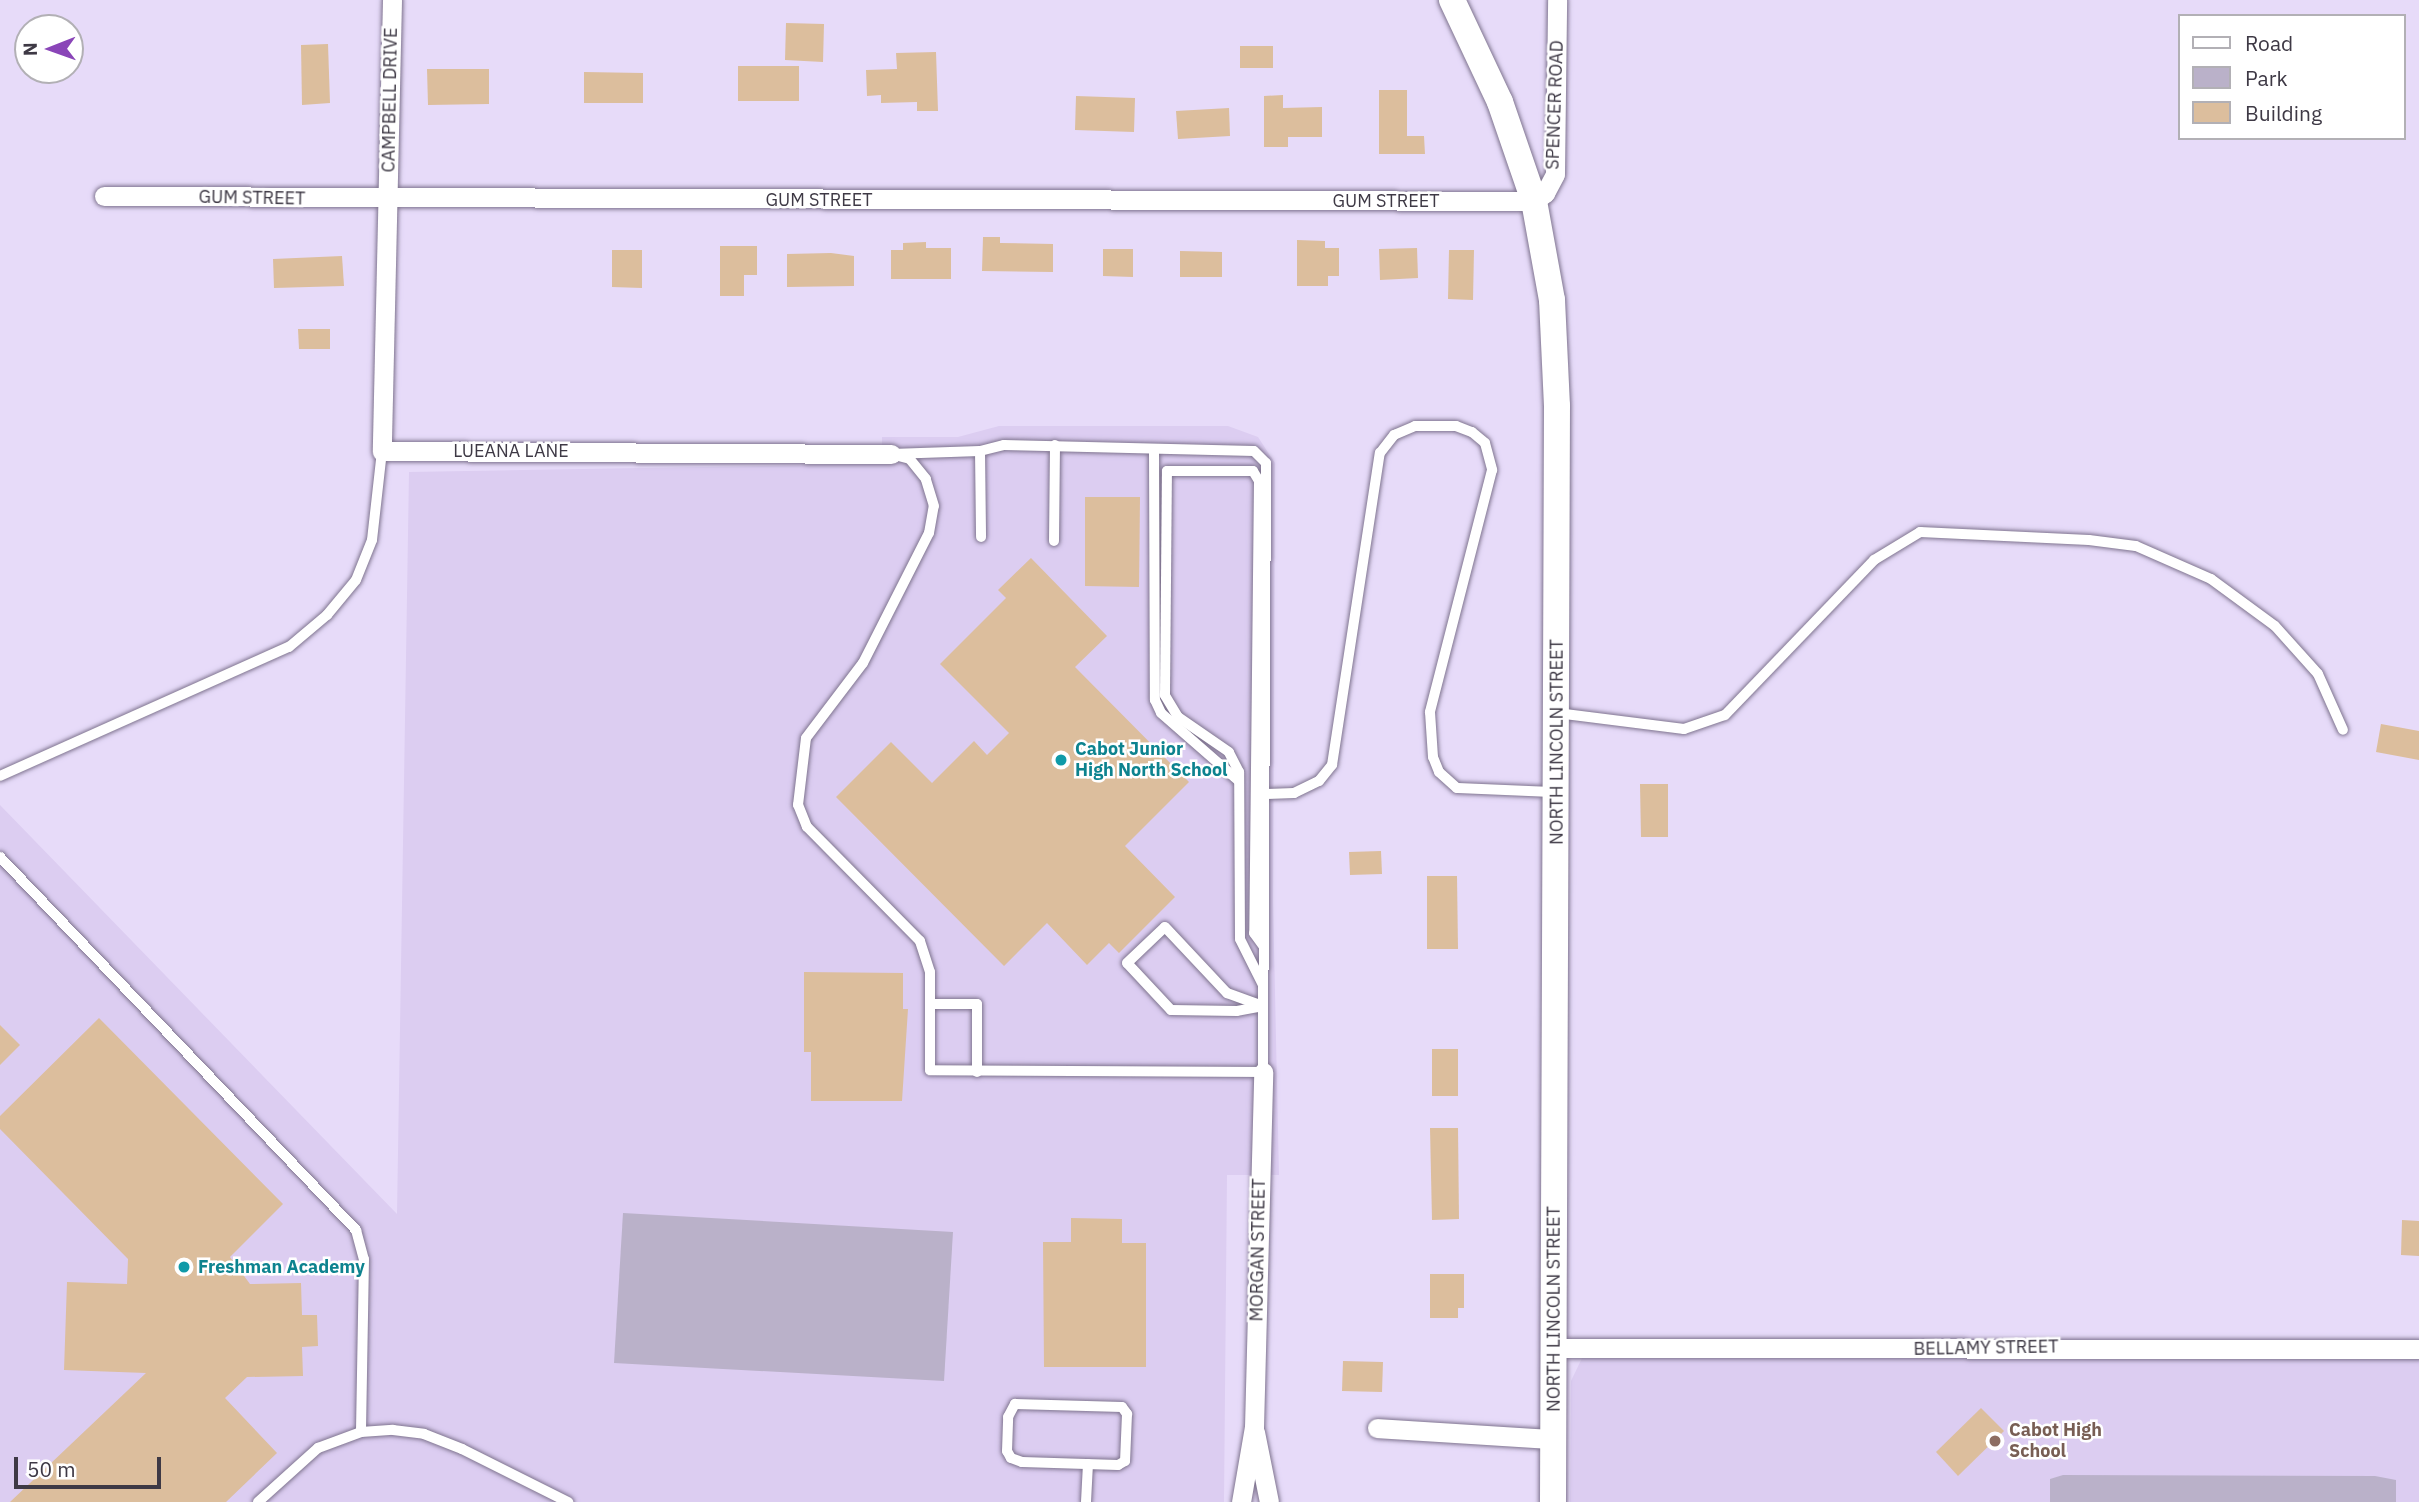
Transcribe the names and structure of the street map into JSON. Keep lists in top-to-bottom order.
{
  "streets": {
    "street": [
      "CAMPBELL DRIVE",
      "SPENCER ROAD",
      "GUM STREET",
      "LUEANA LANE",
      "NORTH LINCOLN STREET",
      "MORGAN STREET",
      "BELLAMY STREET"
    ]
  },
  "crossings": [
    ["CAMPBELL DRIVE", "GUM STREET"],
    ["SPENCER ROAD", "GUM STREET"],
    ["SPENCER ROAD", "NORTH LINCOLN STREET"],
    ["GUM STREET", "NORTH LINCOLN STREET"],
    ["NORTH LINCOLN STREET", "BELLAMY STREET"]
  ],
  "places": ["Cabot Junior High North School", "Freshman Academy", "Cabot High School"],
  "legend": ["Road", "Park", "Building"],
  "scale_bar": "50 m",
  "north": "left"
}
